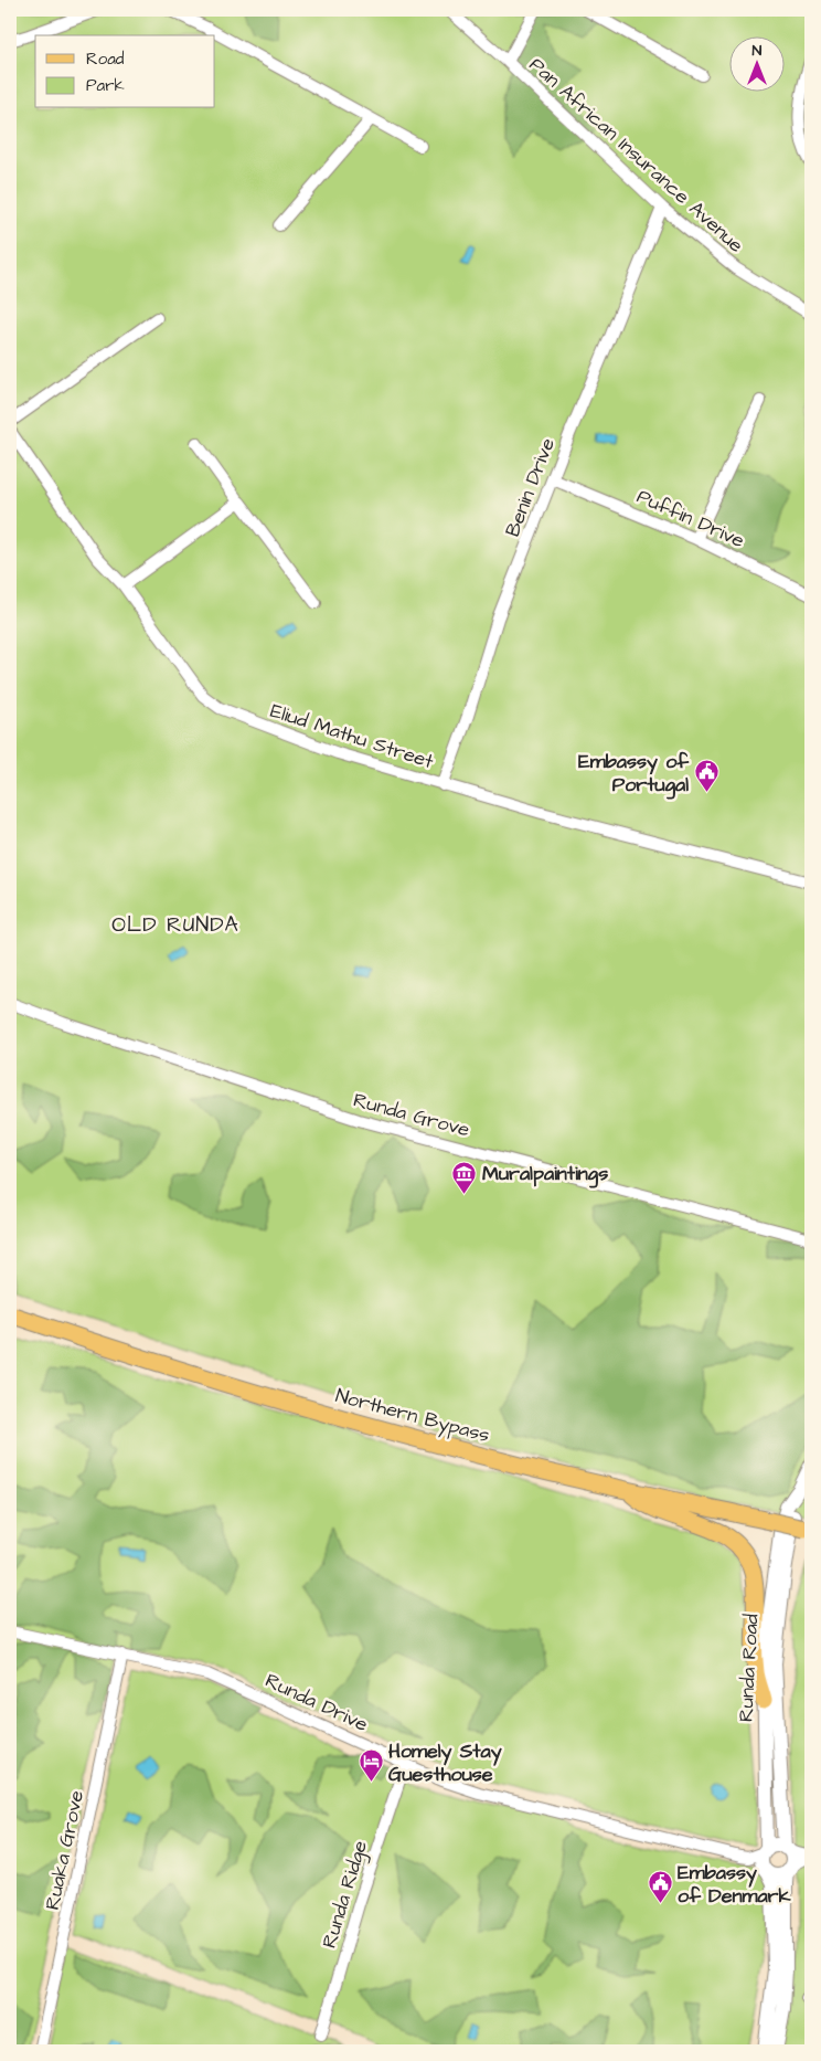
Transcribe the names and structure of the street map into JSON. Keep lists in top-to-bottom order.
{
  "streets": {
    "main road": ["Northern Bypass"],
    "street": [
      "Pan African Insurance Avenue",
      "Benin Drive",
      "Puffin Drive",
      "Eliud Mathu Street",
      "Runda Grove",
      "Runda Road",
      "Runda Drive",
      "Ruaka Grove",
      "Runda Ridge"
    ]
  },
  "crossings": [
    ["Pan African Insurance Avenue", "Benin Drive"],
    ["Benin Drive", "Puffin Drive"],
    ["Benin Drive", "Eliud Mathu Street"],
    ["Runda Road", "Runda Drive"],
    ["Runda Drive", "Ruaka Grove"],
    ["Runda Drive", "Runda Ridge"]
  ],
  "districts": ["OLD RUNDA"],
  "places": {
    "public building": ["Embassy of Portugal", "Embassy of Denmark"],
    "museum": ["Muralpaintings"],
    "hotel": ["Homely Stay Guesthouse"]
  },
  "legend": ["Road", "Park"],
  "north": "top"
}
